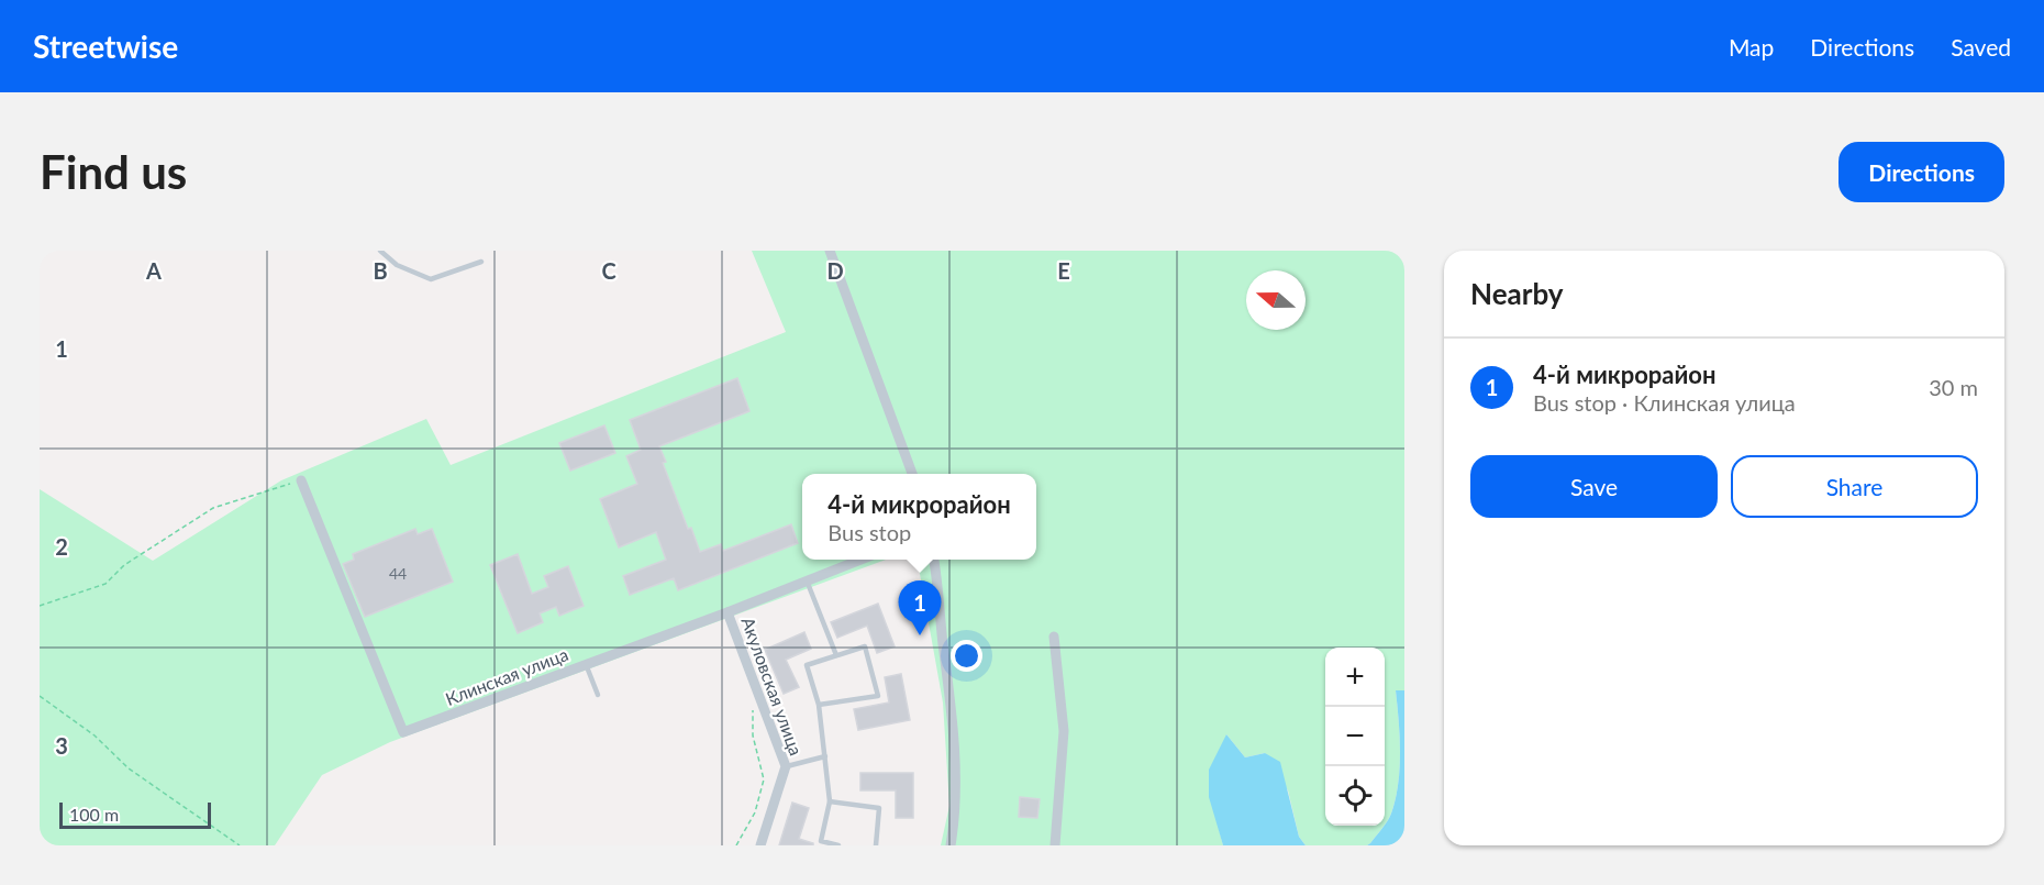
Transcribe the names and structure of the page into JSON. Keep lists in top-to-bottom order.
{
  "streets": {
    "street": ["Клинская улица", "Акуловская улица"]
  },
  "crossings": [
    ["Клинская улица", "Акуловская улица"]
  ],
  "house_numbers": ["44"],
  "scale_bar": "100 m",
  "north": "left",
  "page": {
    "header": "Streetwise",
    "nav": ["Map", "Directions", "Saved"],
    "buttons": [
      "Directions",
      ["Save", "Share"]
    ],
    "title": "Find us",
    "heading": "Nearby",
    "list": [
      {
        "mark": "1",
        "name": "4-й микрорайон",
        "note": "Bus stop · Клинская улица",
        "value": "30 m"
      }
    ],
    "popup": ["4-й микрорайон", "Bus stop"],
    "pins": "1",
    "map_buttons": ["+", "−"],
    "scale": "100 m"
  },
  "grid": {
    "columns": [
      "A",
      "B",
      "C",
      "D",
      "E"
    ],
    "rows": ["1", "2", "3"]
  }
}
